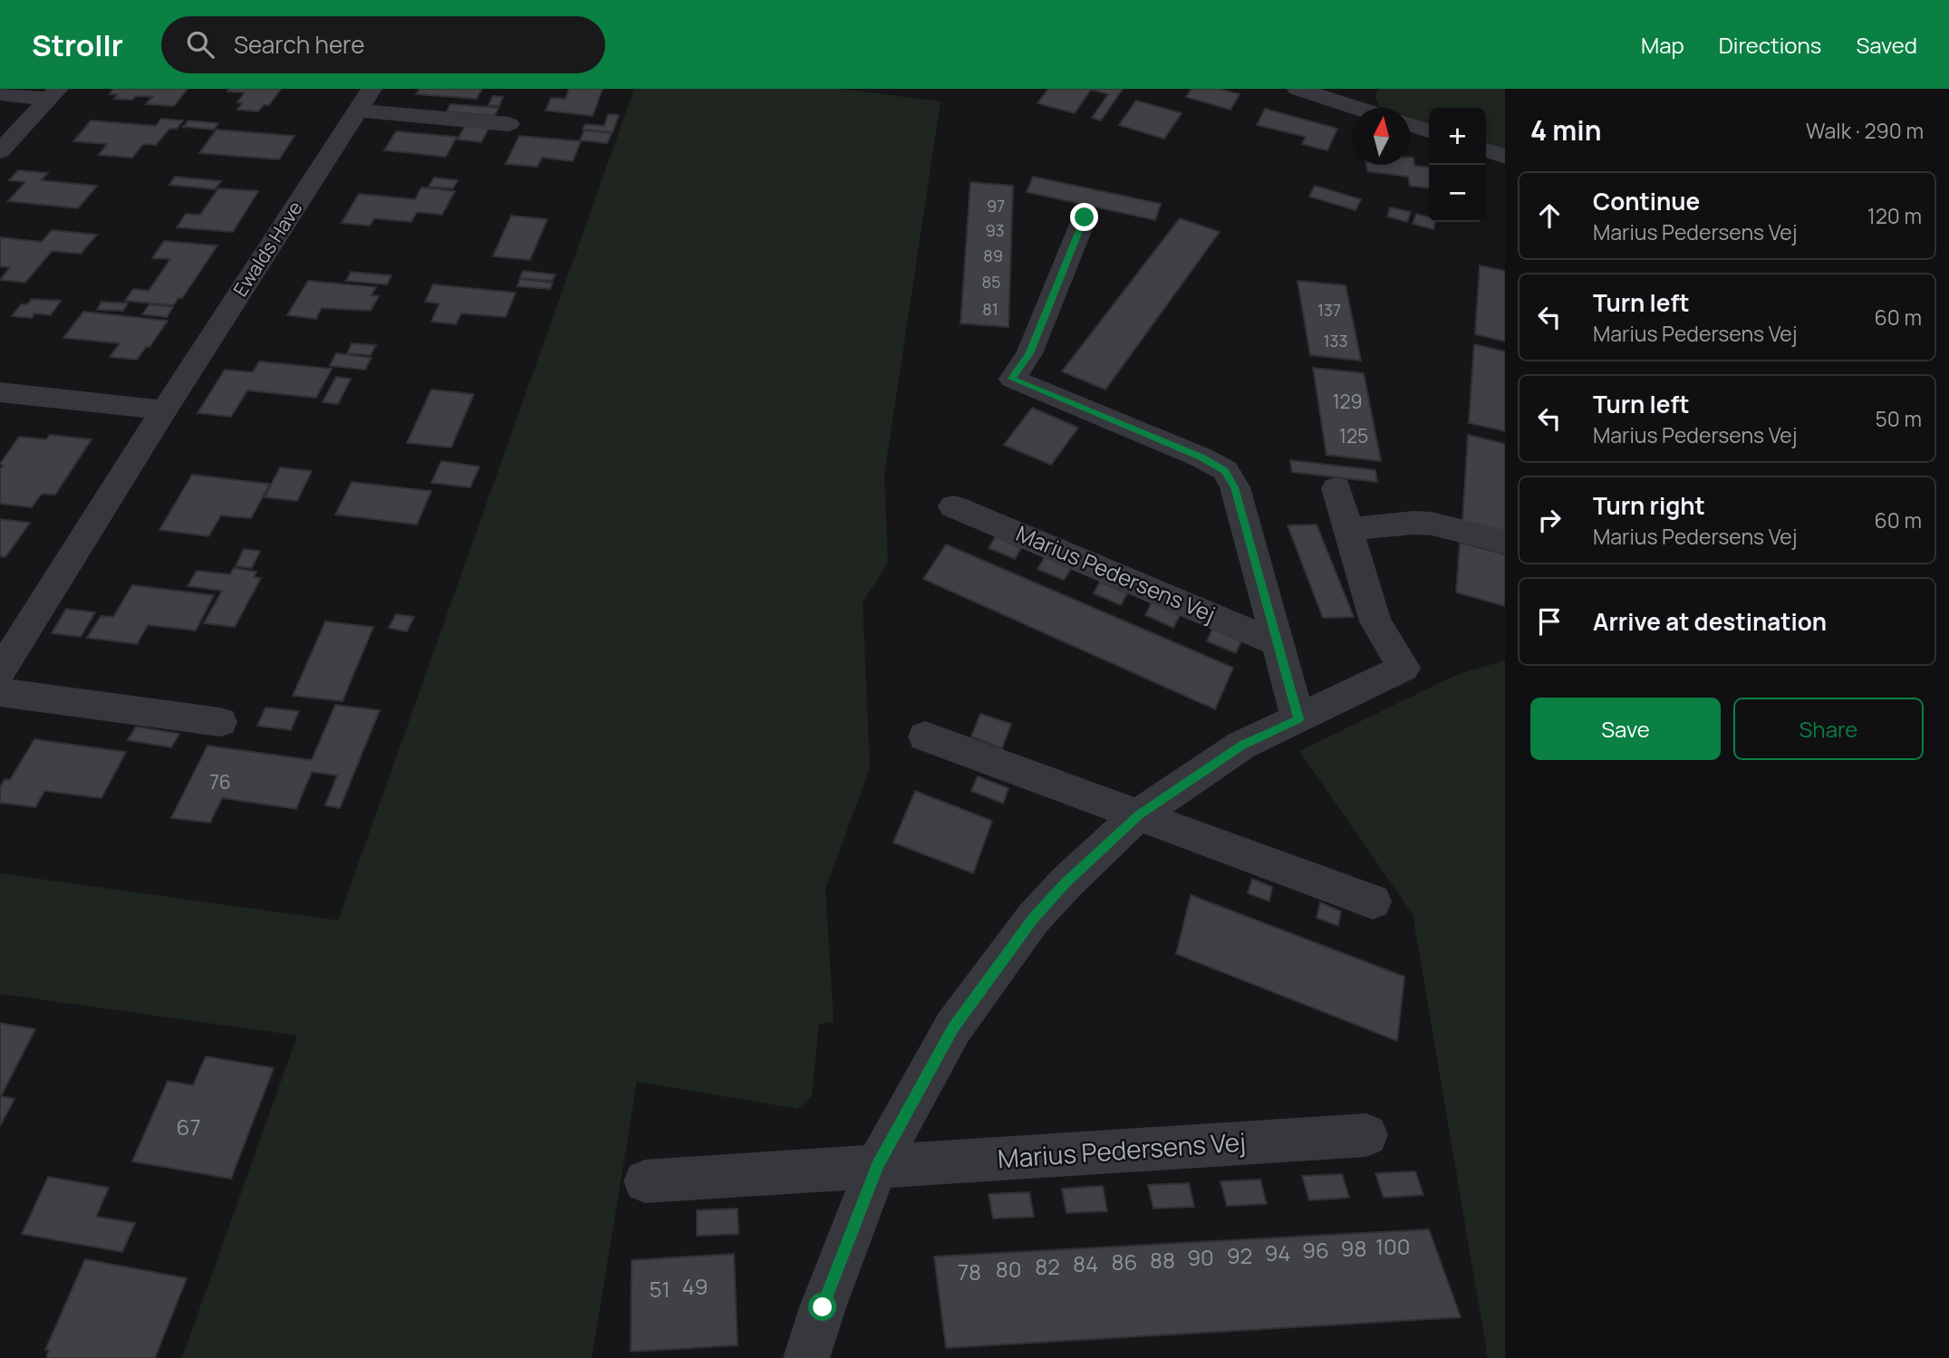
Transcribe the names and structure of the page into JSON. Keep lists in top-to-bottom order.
{
  "streets": {
    "street": ["Ewalds Have", "Marius Pedersens Vej"]
  },
  "house_numbers": [
    "97",
    "93",
    "89",
    "85",
    "81",
    "137",
    "133",
    "129",
    "125",
    "76",
    "67",
    "100",
    "98",
    "96",
    "94",
    "92",
    "90",
    "88",
    "86",
    "84",
    "82",
    "80",
    "78",
    "49",
    "51"
  ],
  "north": "top",
  "page": {
    "header": "Strollr",
    "search": "Search here",
    "nav": ["Map", "Directions", "Saved"],
    "heading": ["4 min", "Walk · 290 m"],
    "map_buttons": ["+", "−"],
    "list": [
      ["Continue", "Marius Pedersens Vej", "120 m"],
      ["Turn left", "Marius Pedersens Vej", "60 m"],
      ["Turn left", "Marius Pedersens Vej", "50 m"],
      ["Turn right", "Marius Pedersens Vej", "60 m"],
      "Arrive at destination"
    ],
    "buttons": ["Save", "Share"]
  }
}
